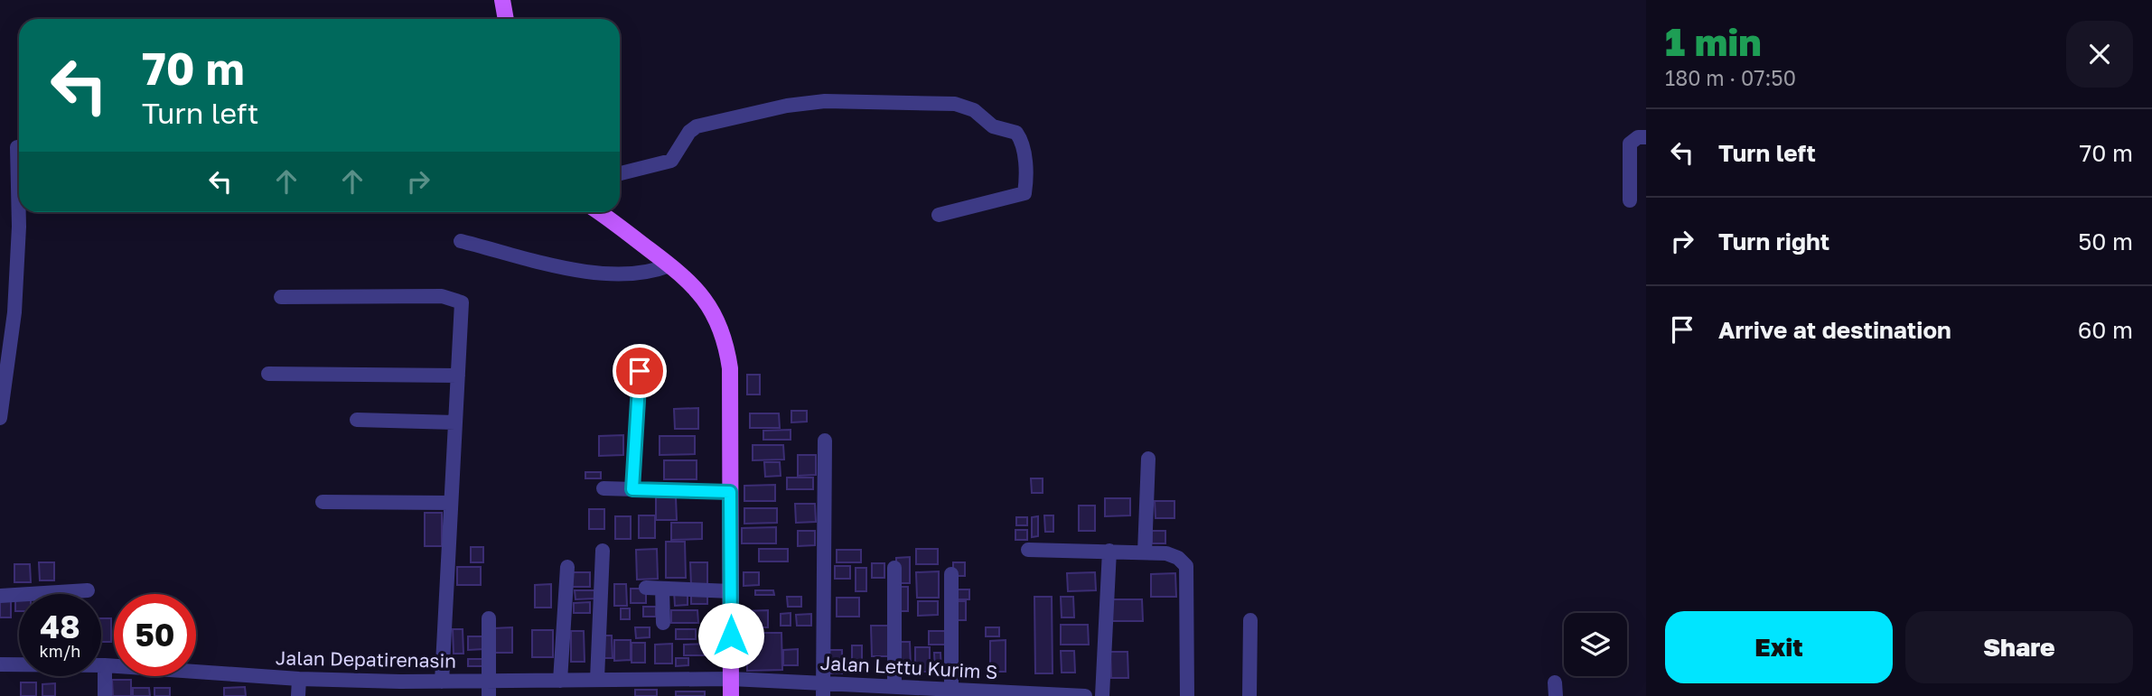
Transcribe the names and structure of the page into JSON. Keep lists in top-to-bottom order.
{
  "streets": {
    "street": ["Jalan Depatirenasin", "Jalan Lettu Kurim S"]
  },
  "crossings": [
    ["Jalan Depatirenasin", "Jalan Lettu Kurim S"]
  ],
  "page": {
    "heading": ["1 min", "180 m · 07:50"],
    "turn": ["70 m", "Turn left"],
    "list": [
      {
        "name": "Turn left",
        "value": "70 m"
      },
      {
        "name": "Turn right",
        "value": "50 m"
      },
      {
        "name": "Arrive at destination",
        "value": "60 m"
      }
    ],
    "speed": "48 km/h",
    "limit": "50",
    "buttons": ["Exit", "Share"]
  }
}
